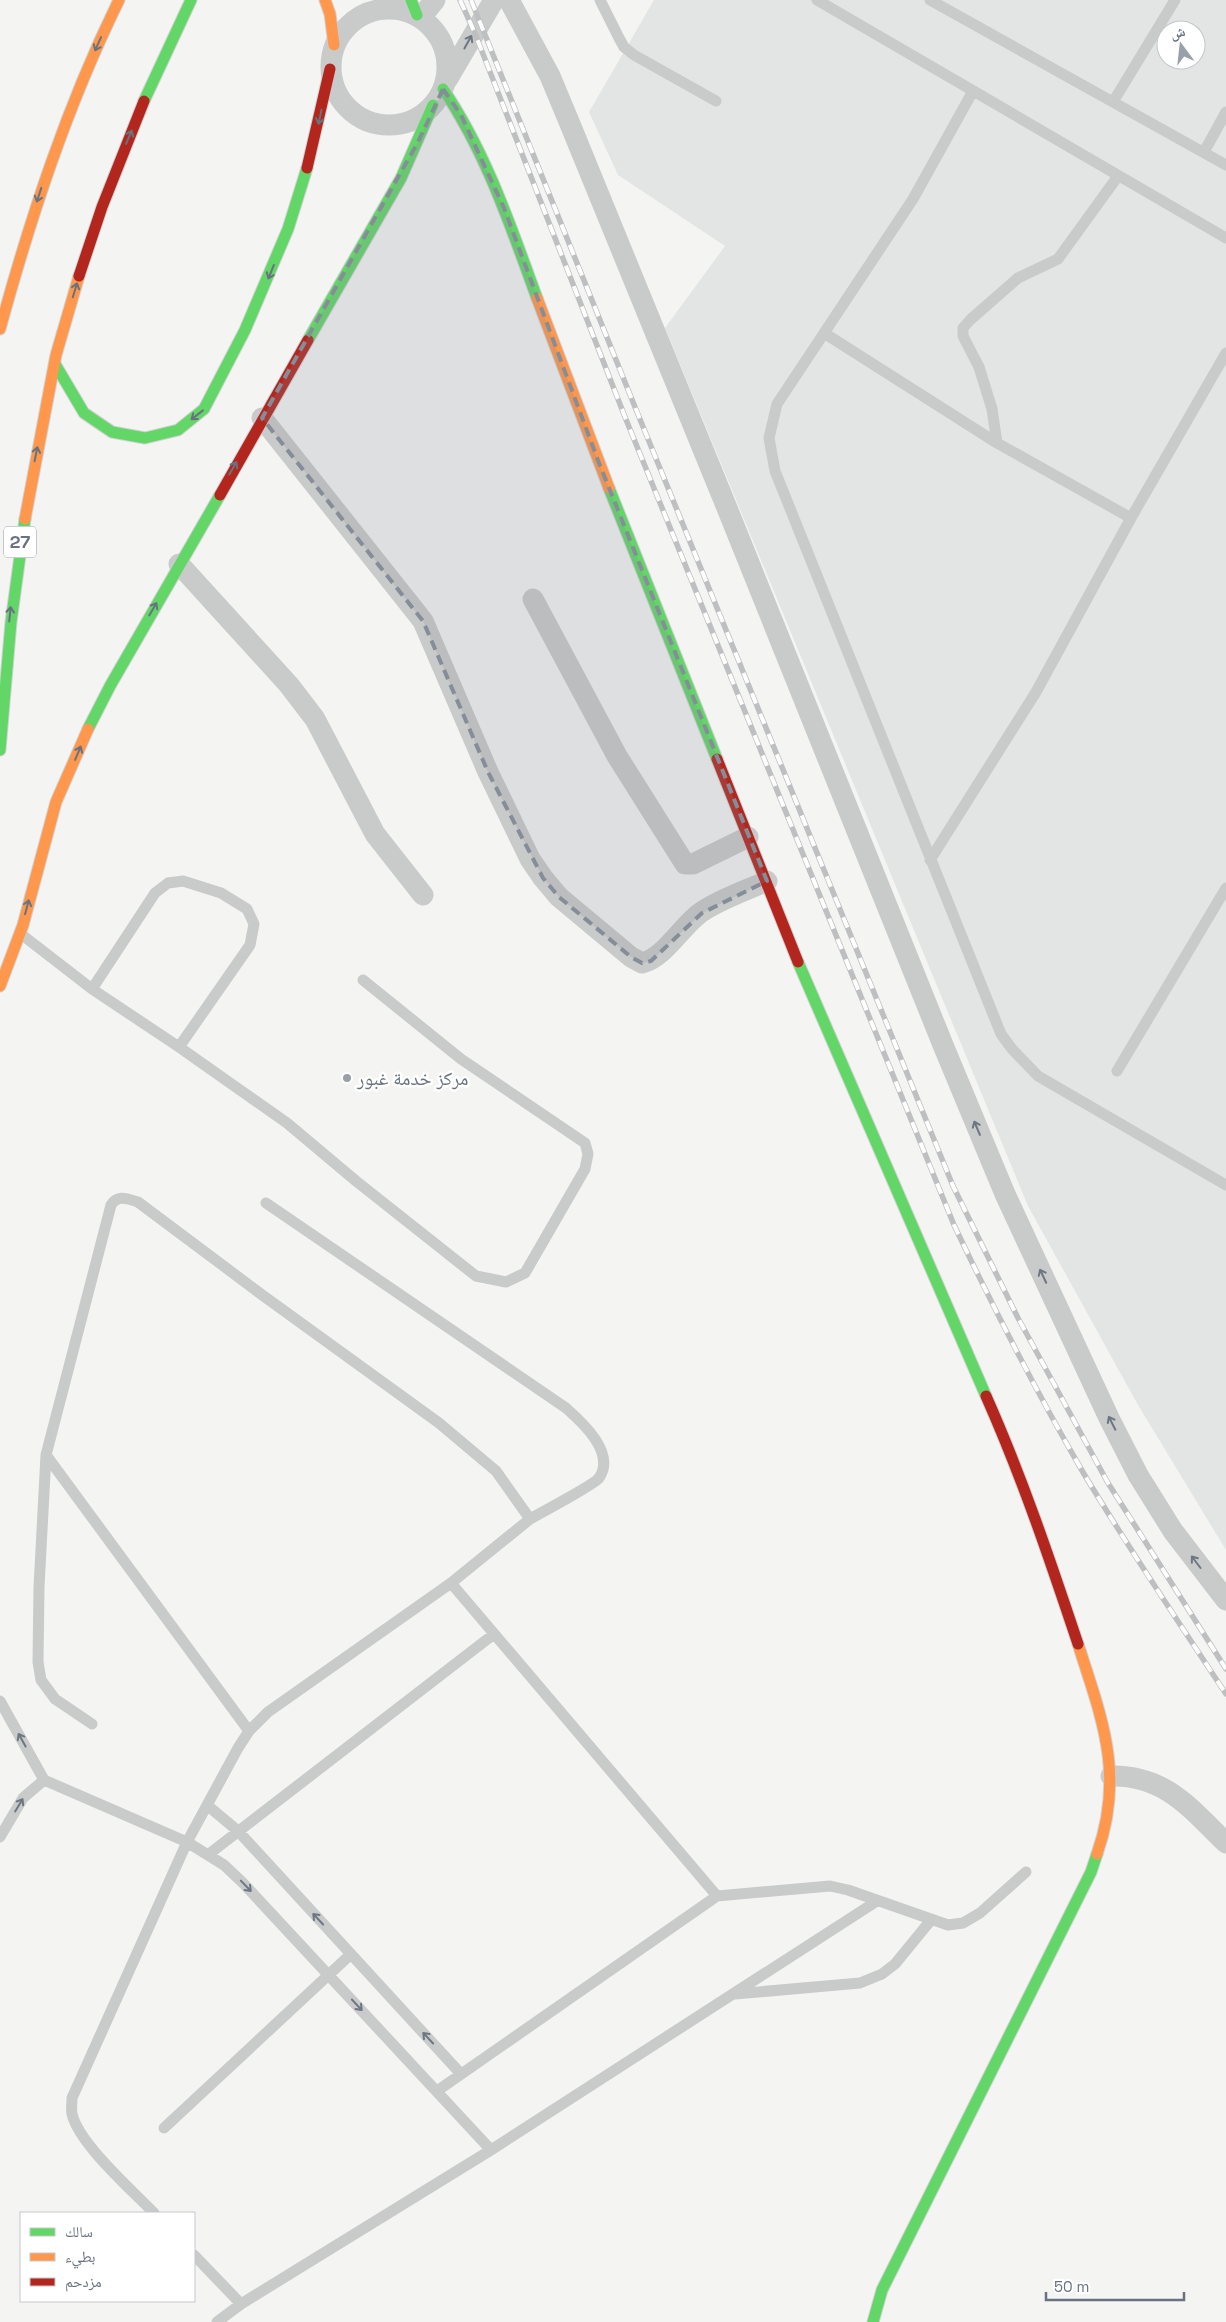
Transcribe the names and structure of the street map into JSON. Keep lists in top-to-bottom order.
{
  "streets": {
    "main road": ["27"]
  },
  "places": ["مركز خدمة غبور"],
  "legend": ["سالك", "بطيء", "مزدحم"],
  "scale_bar": "50 m",
  "north": "top"
}
